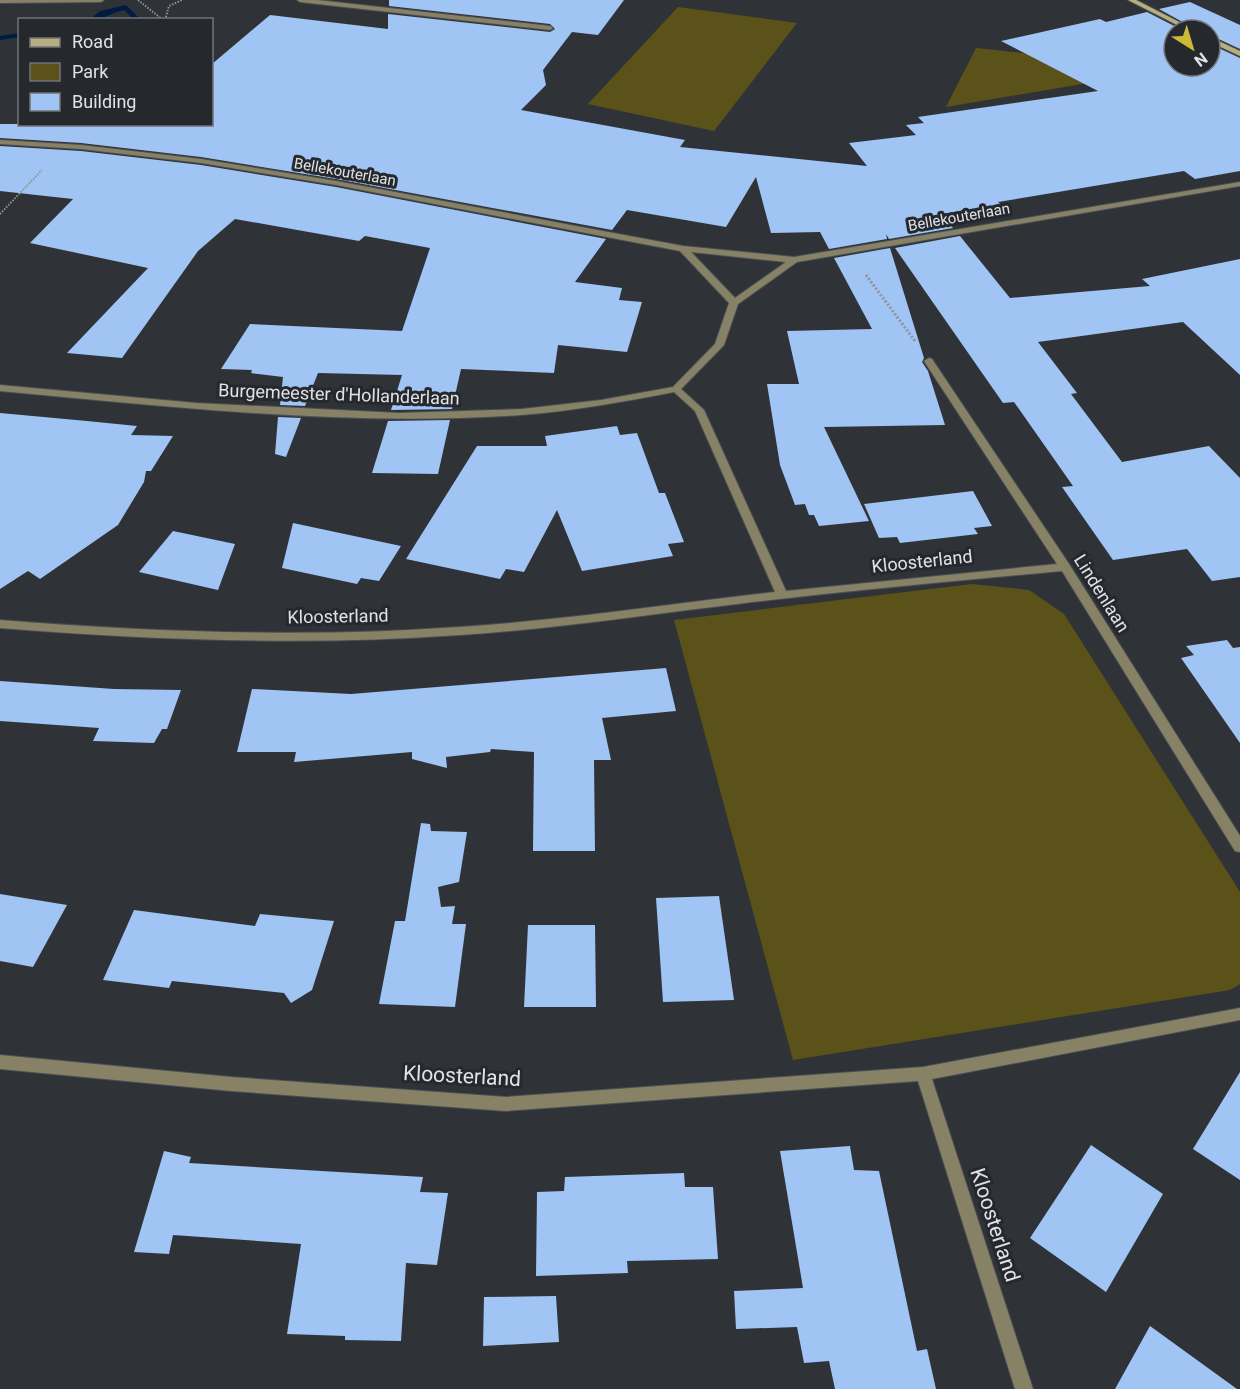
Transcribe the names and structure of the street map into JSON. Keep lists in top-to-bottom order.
{
  "streets": {
    "street": [
      "Bellekouterlaan",
      "Burgemeester d'Hollanderlaan",
      "Kloosterland",
      "Lindenlaan"
    ]
  },
  "crossings": [
    ["Kloosterland", "Lindenlaan"]
  ],
  "legend": ["Road", "Park", "Building"],
  "north": "bottom right"
}
